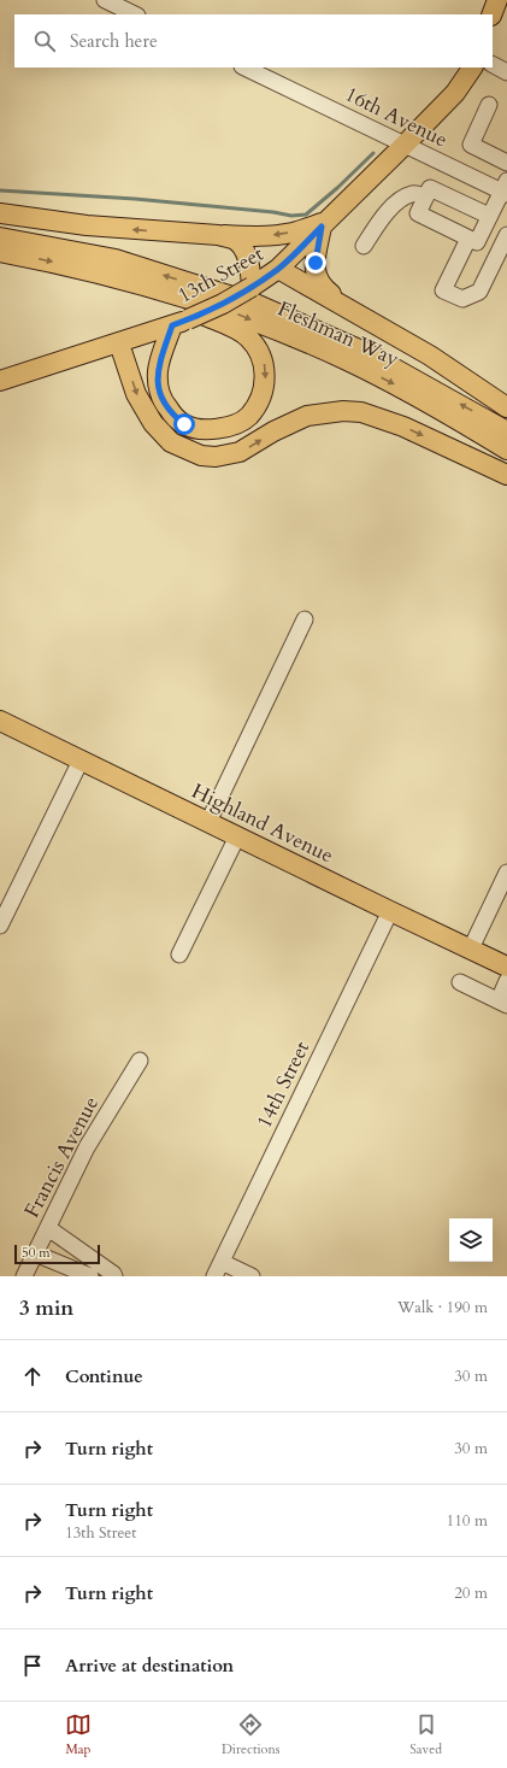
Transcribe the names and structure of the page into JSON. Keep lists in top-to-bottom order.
{
  "streets": {
    "main road": ["13th Street", "Fleshman Way", "Highland Avenue"],
    "street": ["16th Avenue", "14th Street", "Francis Avenue"]
  },
  "crossings": [
    ["16th Avenue", "13th Street"],
    ["Highland Avenue", "14th Street"]
  ],
  "scale_bar": "50 m",
  "page": {
    "search": "Search here",
    "scale": "50 m",
    "heading": ["3 min", "Walk · 190 m"],
    "list": [
      ["Continue", "30 m"],
      ["Turn right", "30 m"],
      ["Turn right", "13th Street", "110 m"],
      ["Turn right", "20 m"],
      "Arrive at destination"
    ],
    "nav": ["Map", "Directions", "Saved"]
  }
}
